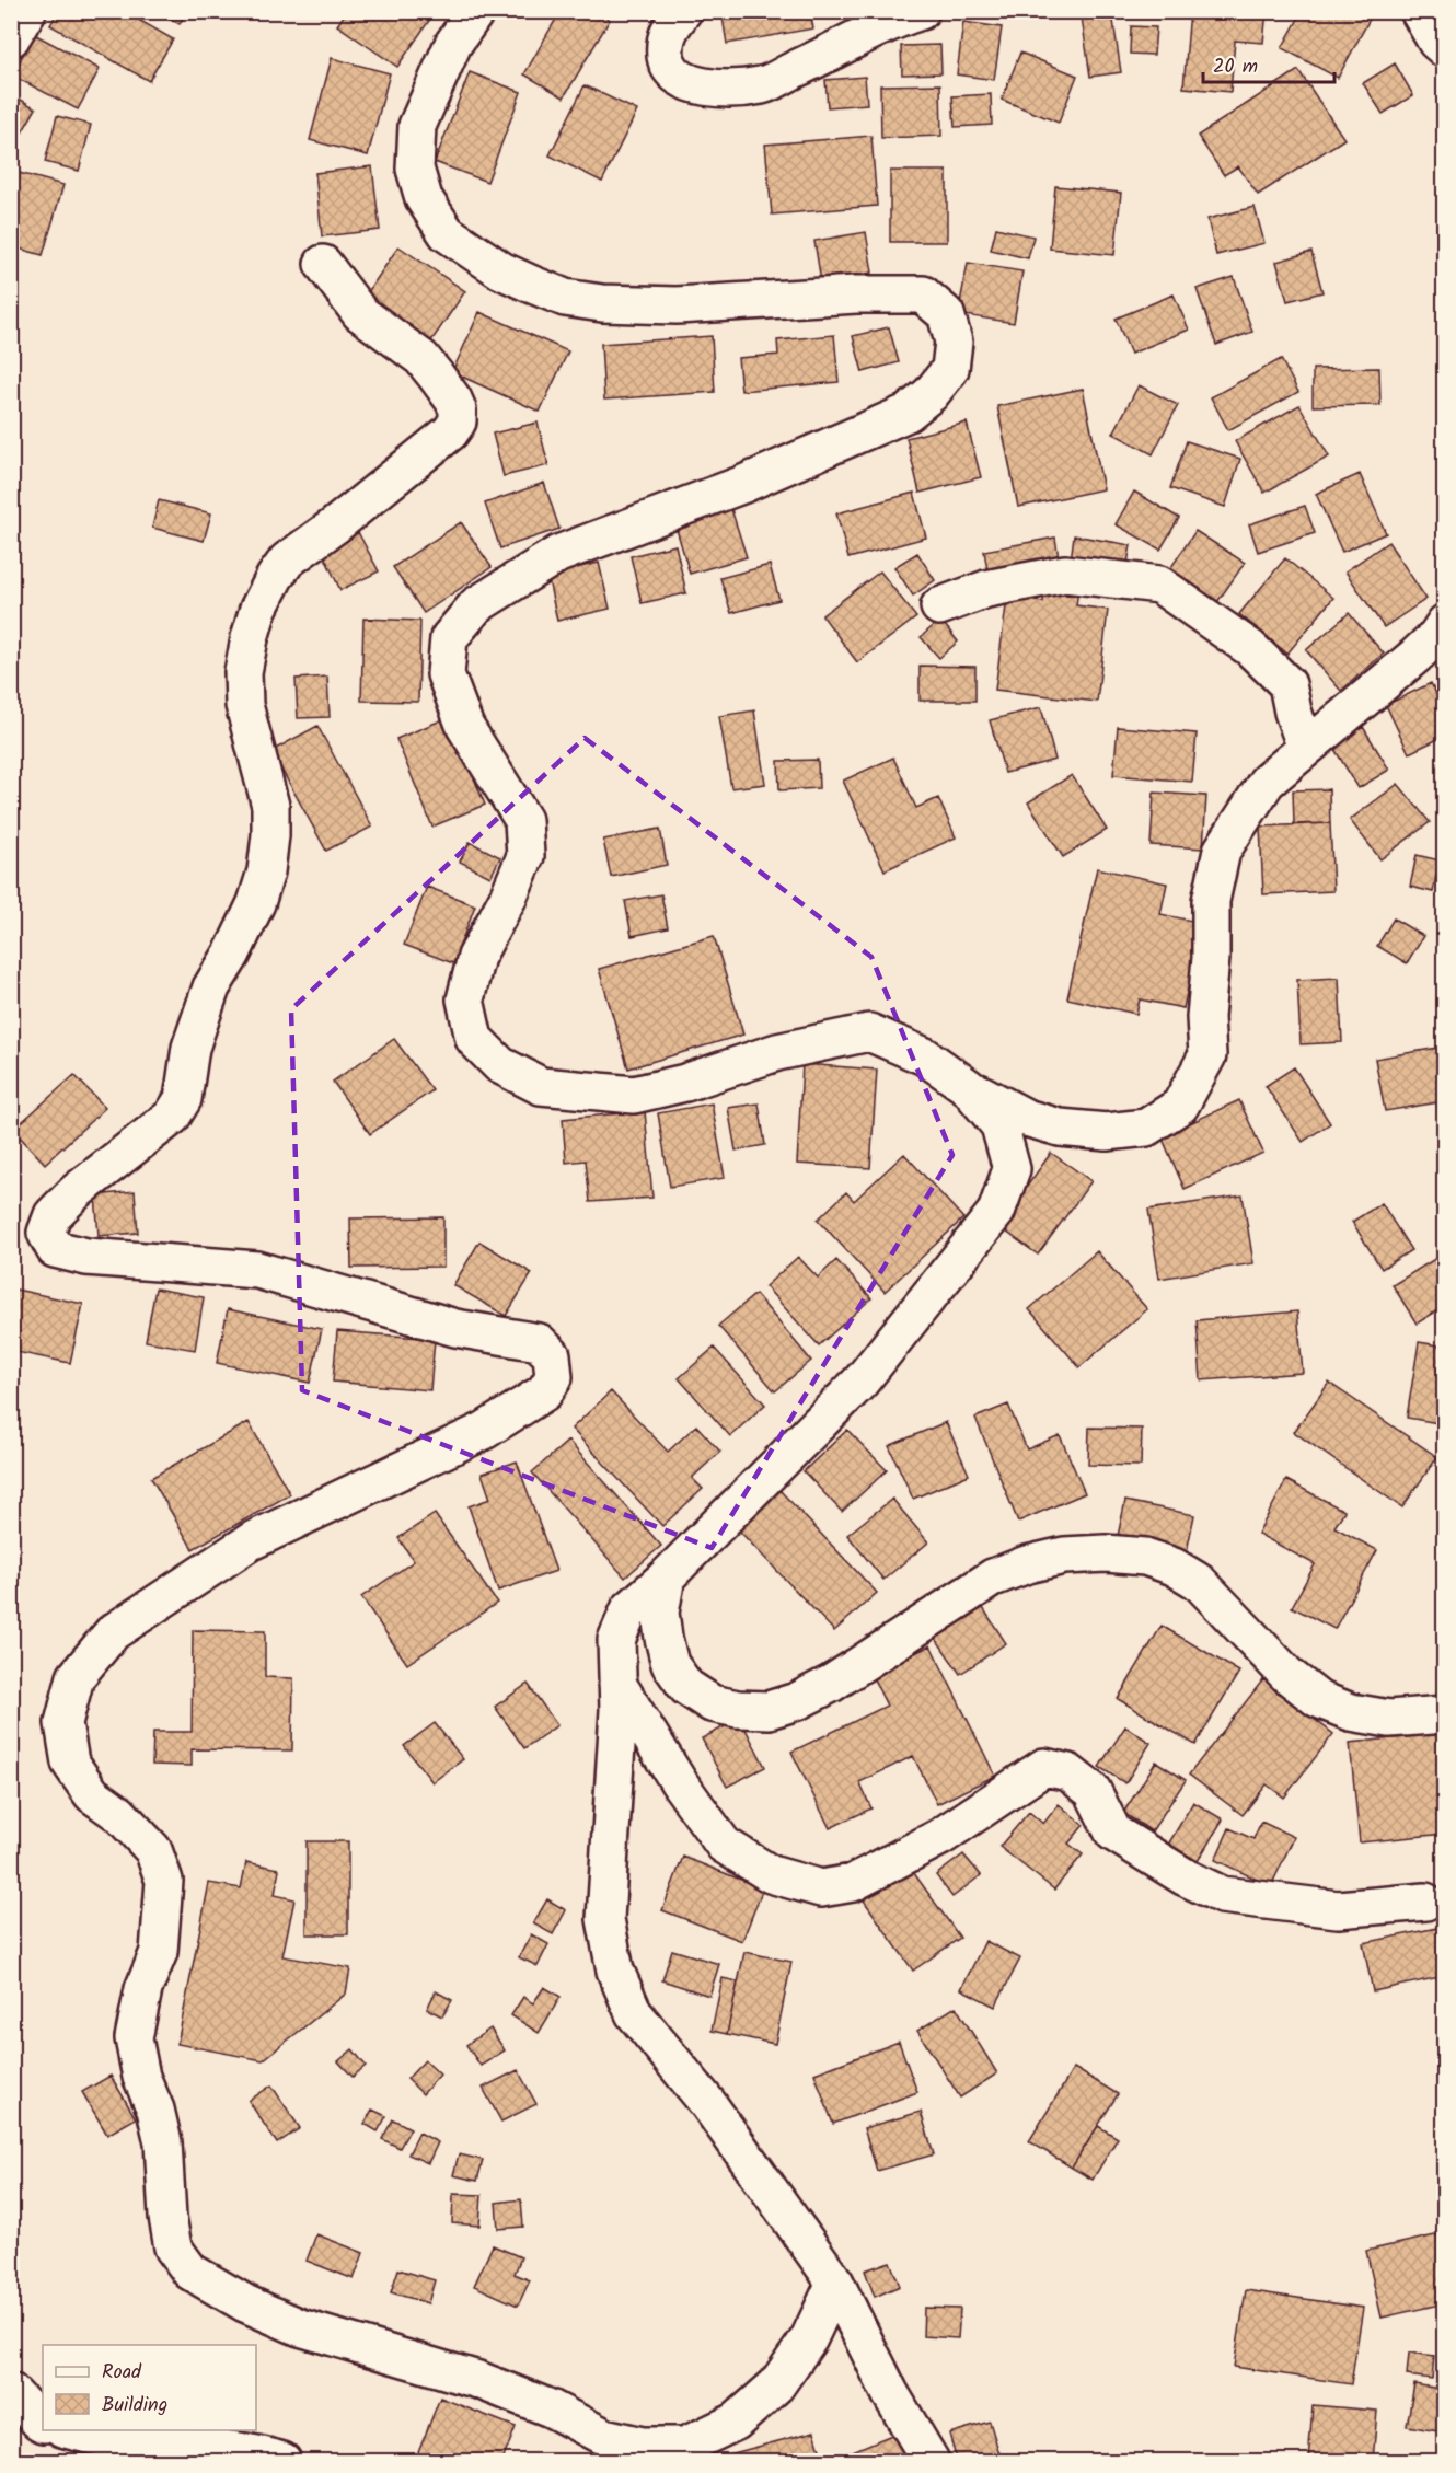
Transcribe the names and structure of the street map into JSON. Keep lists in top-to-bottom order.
{
  "legend": ["Road", "Building"],
  "scale_bar": "20 m"
}
